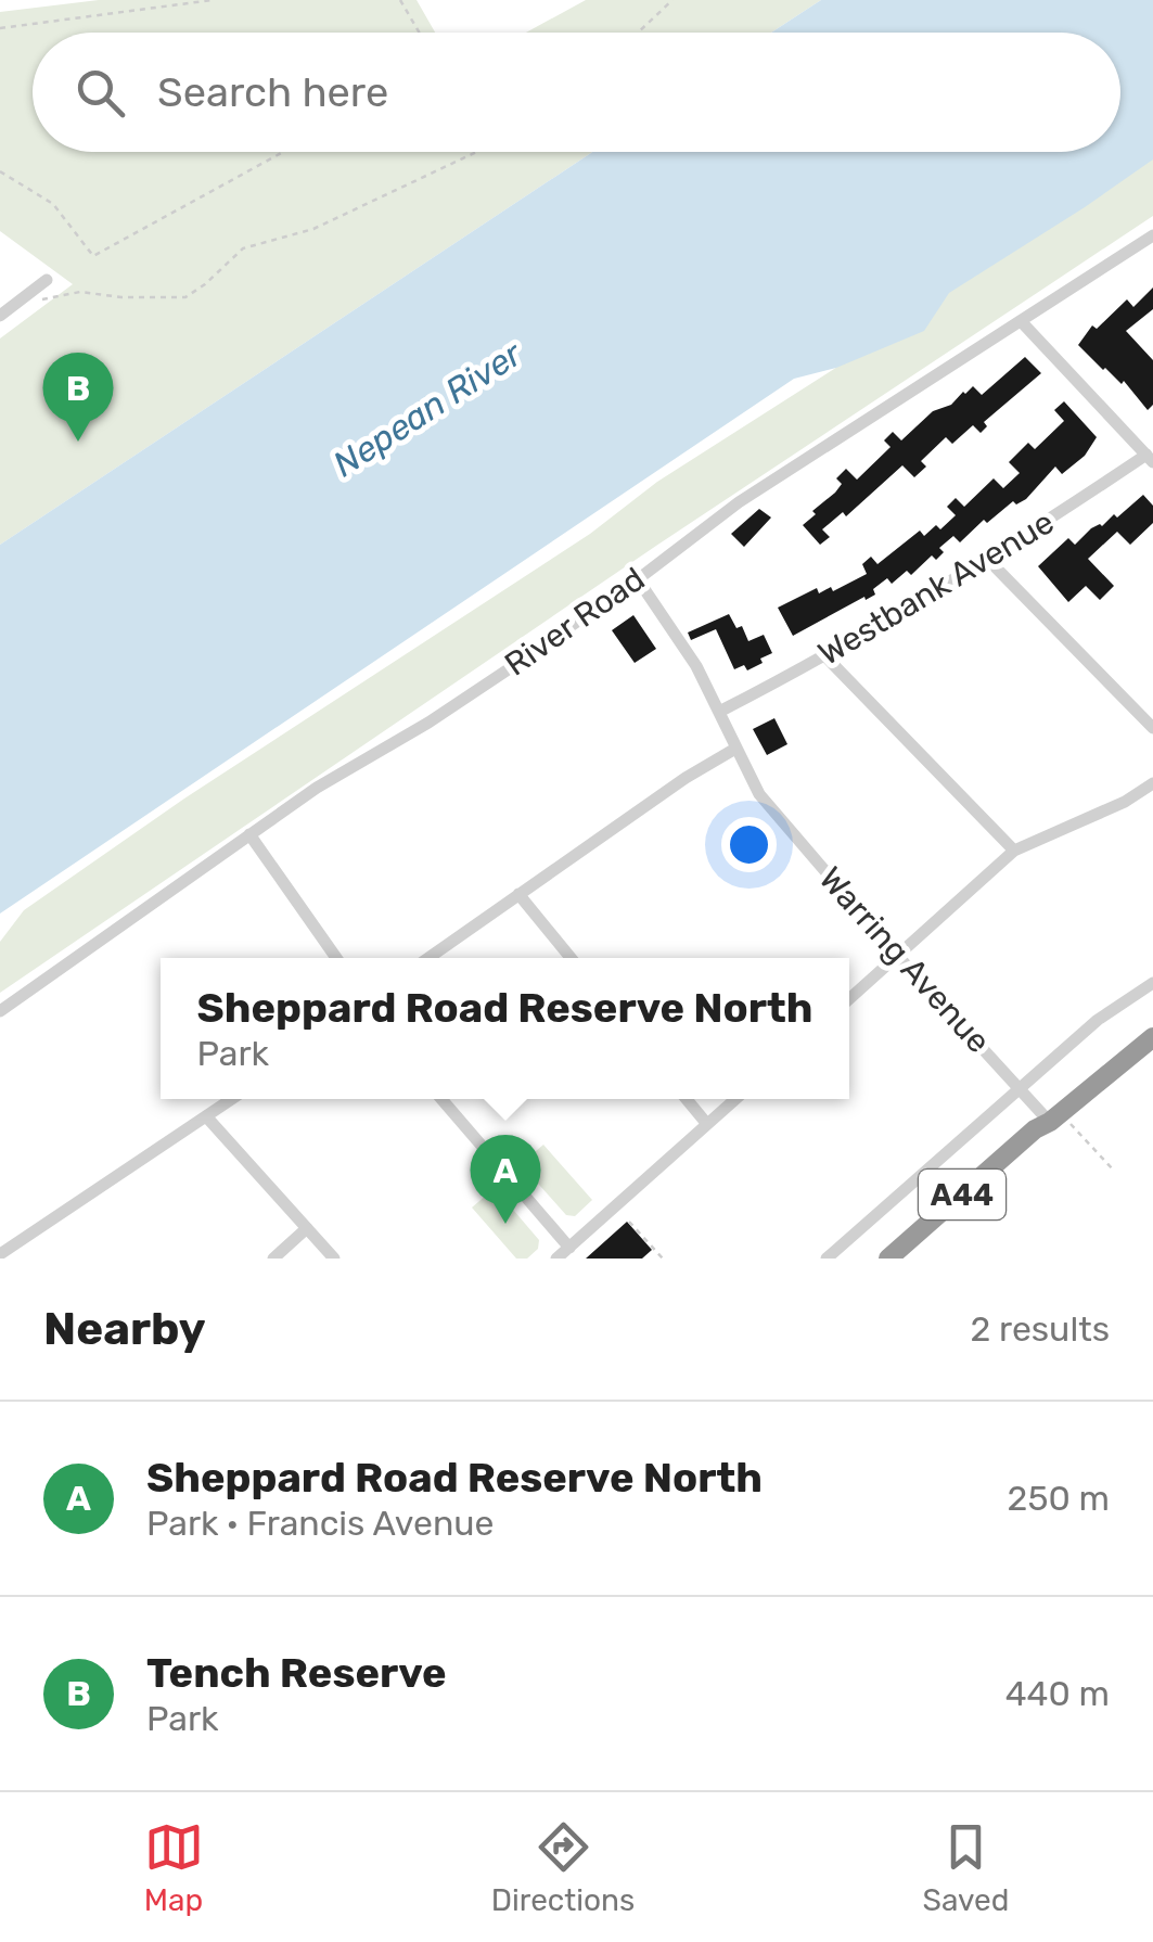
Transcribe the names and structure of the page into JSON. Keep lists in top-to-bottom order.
{
  "streets": {
    "highway": ["A44"],
    "street": ["Westbank Avenue", "River Road", "Warring Avenue"]
  },
  "crossings": [
    ["Westbank Avenue", "Warring Avenue"],
    ["River Road", "Warring Avenue"],
    ["Warring Avenue", "A44"]
  ],
  "water": ["Nepean River"],
  "page": {
    "search": "Search here",
    "pins": ["B", "A"],
    "popup": ["Sheppard Road Reserve North", "Park"],
    "heading": ["Nearby", "2 results"],
    "list": [
      {
        "mark": "A",
        "name": "Sheppard Road Reserve North",
        "note": "Park · Francis Avenue",
        "value": "250 m"
      },
      {
        "mark": "B",
        "name": "Tench Reserve",
        "note": "Park",
        "value": "440 m"
      }
    ],
    "nav": ["Map", "Directions", "Saved"]
  }
}
